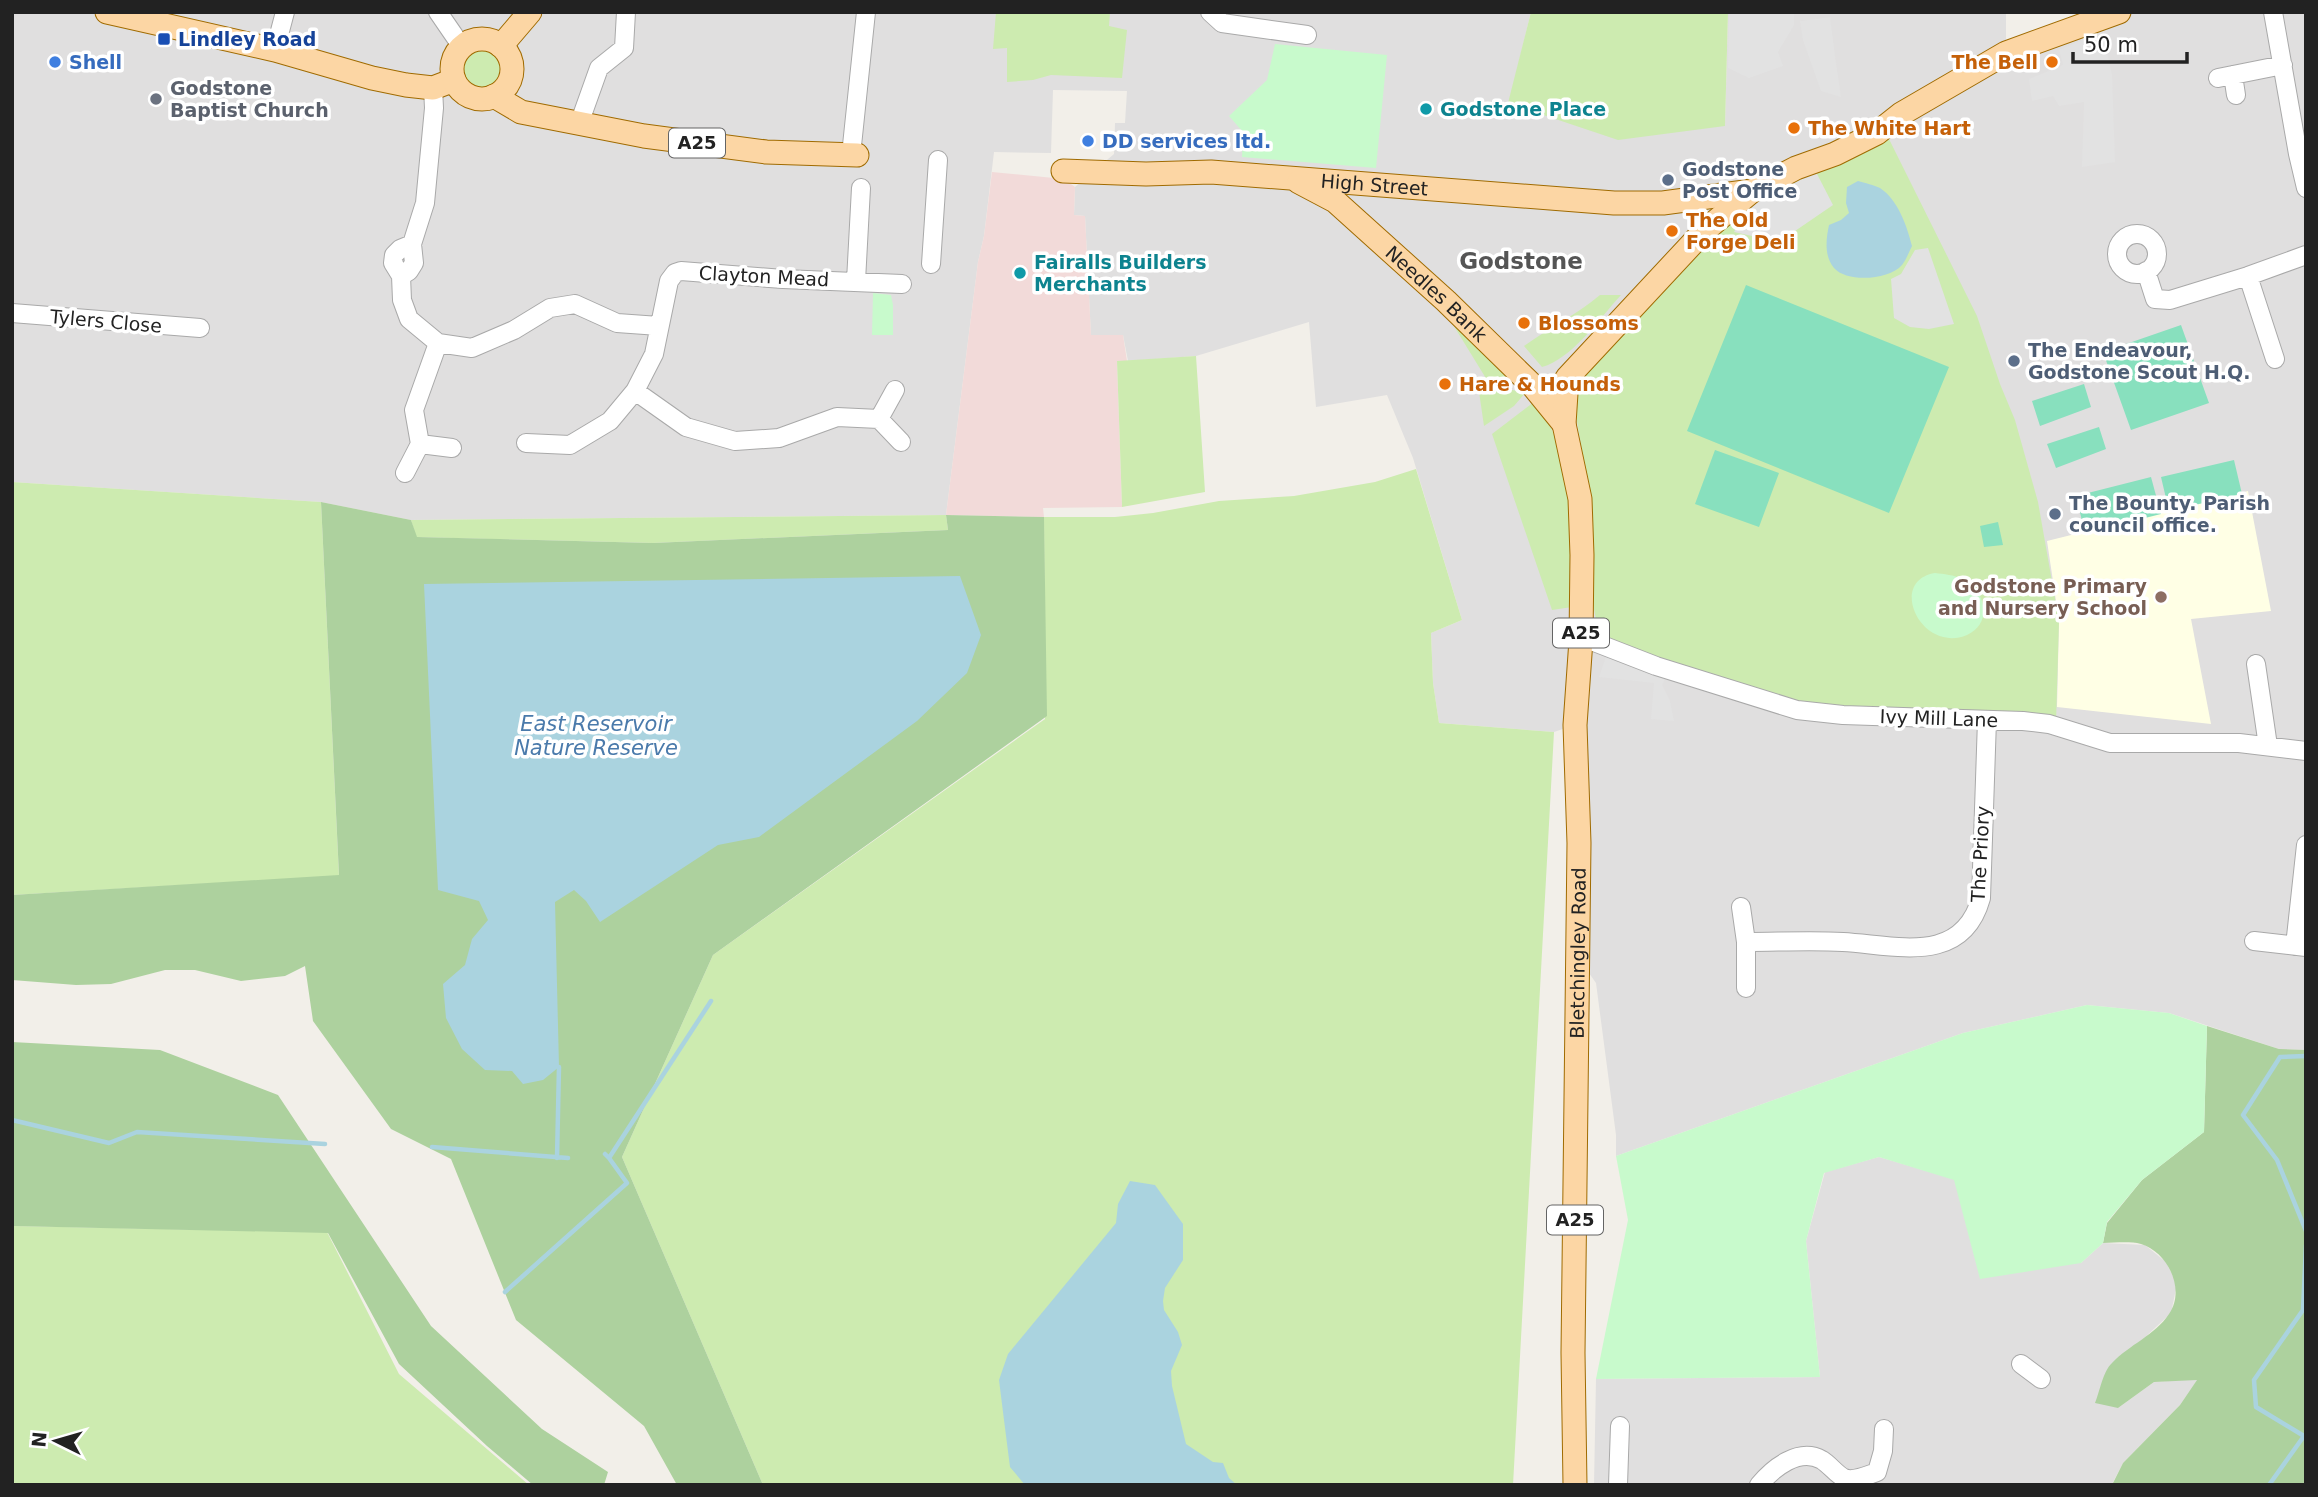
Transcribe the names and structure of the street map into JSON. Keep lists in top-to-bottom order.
{
  "streets": {
    "main road": [
      "A25",
      "High Street",
      "Needles Bank",
      "Bletchingley Road"
    ],
    "street": [
      "Clayton Mead",
      "Tylers Close",
      "Ivy Mill Lane",
      "The Priory"
    ]
  },
  "crossings": [
    ["A25", "Needles Bank"],
    ["A25", "Bletchingley Road"],
    ["High Street", "Needles Bank"],
    ["Needles Bank", "Bletchingley Road"],
    ["Ivy Mill Lane", "The Priory"],
    ["Ivy Mill Lane", "Bletchingley Road"]
  ],
  "districts": ["Godstone"],
  "water": ["East Reservoir Nature Reserve"],
  "places": {
    "transit": ["Lindley Road"],
    "other": [
      "Shell",
      "The Bell",
      "Godstone Baptist Church",
      "Godstone Place",
      "The White Hart",
      "DD services ltd.",
      "Godstone Post Office",
      "The Old Forge Deli",
      "Fairalls Builders Merchants",
      "Blossoms",
      "The Endeavour, Godstone Scout H.Q.",
      "Hare & Hounds",
      "The Bounty. Parish council office.",
      "Godstone Primary and Nursery School"
    ]
  },
  "scale_bar": "50 m",
  "north": "left"
}
